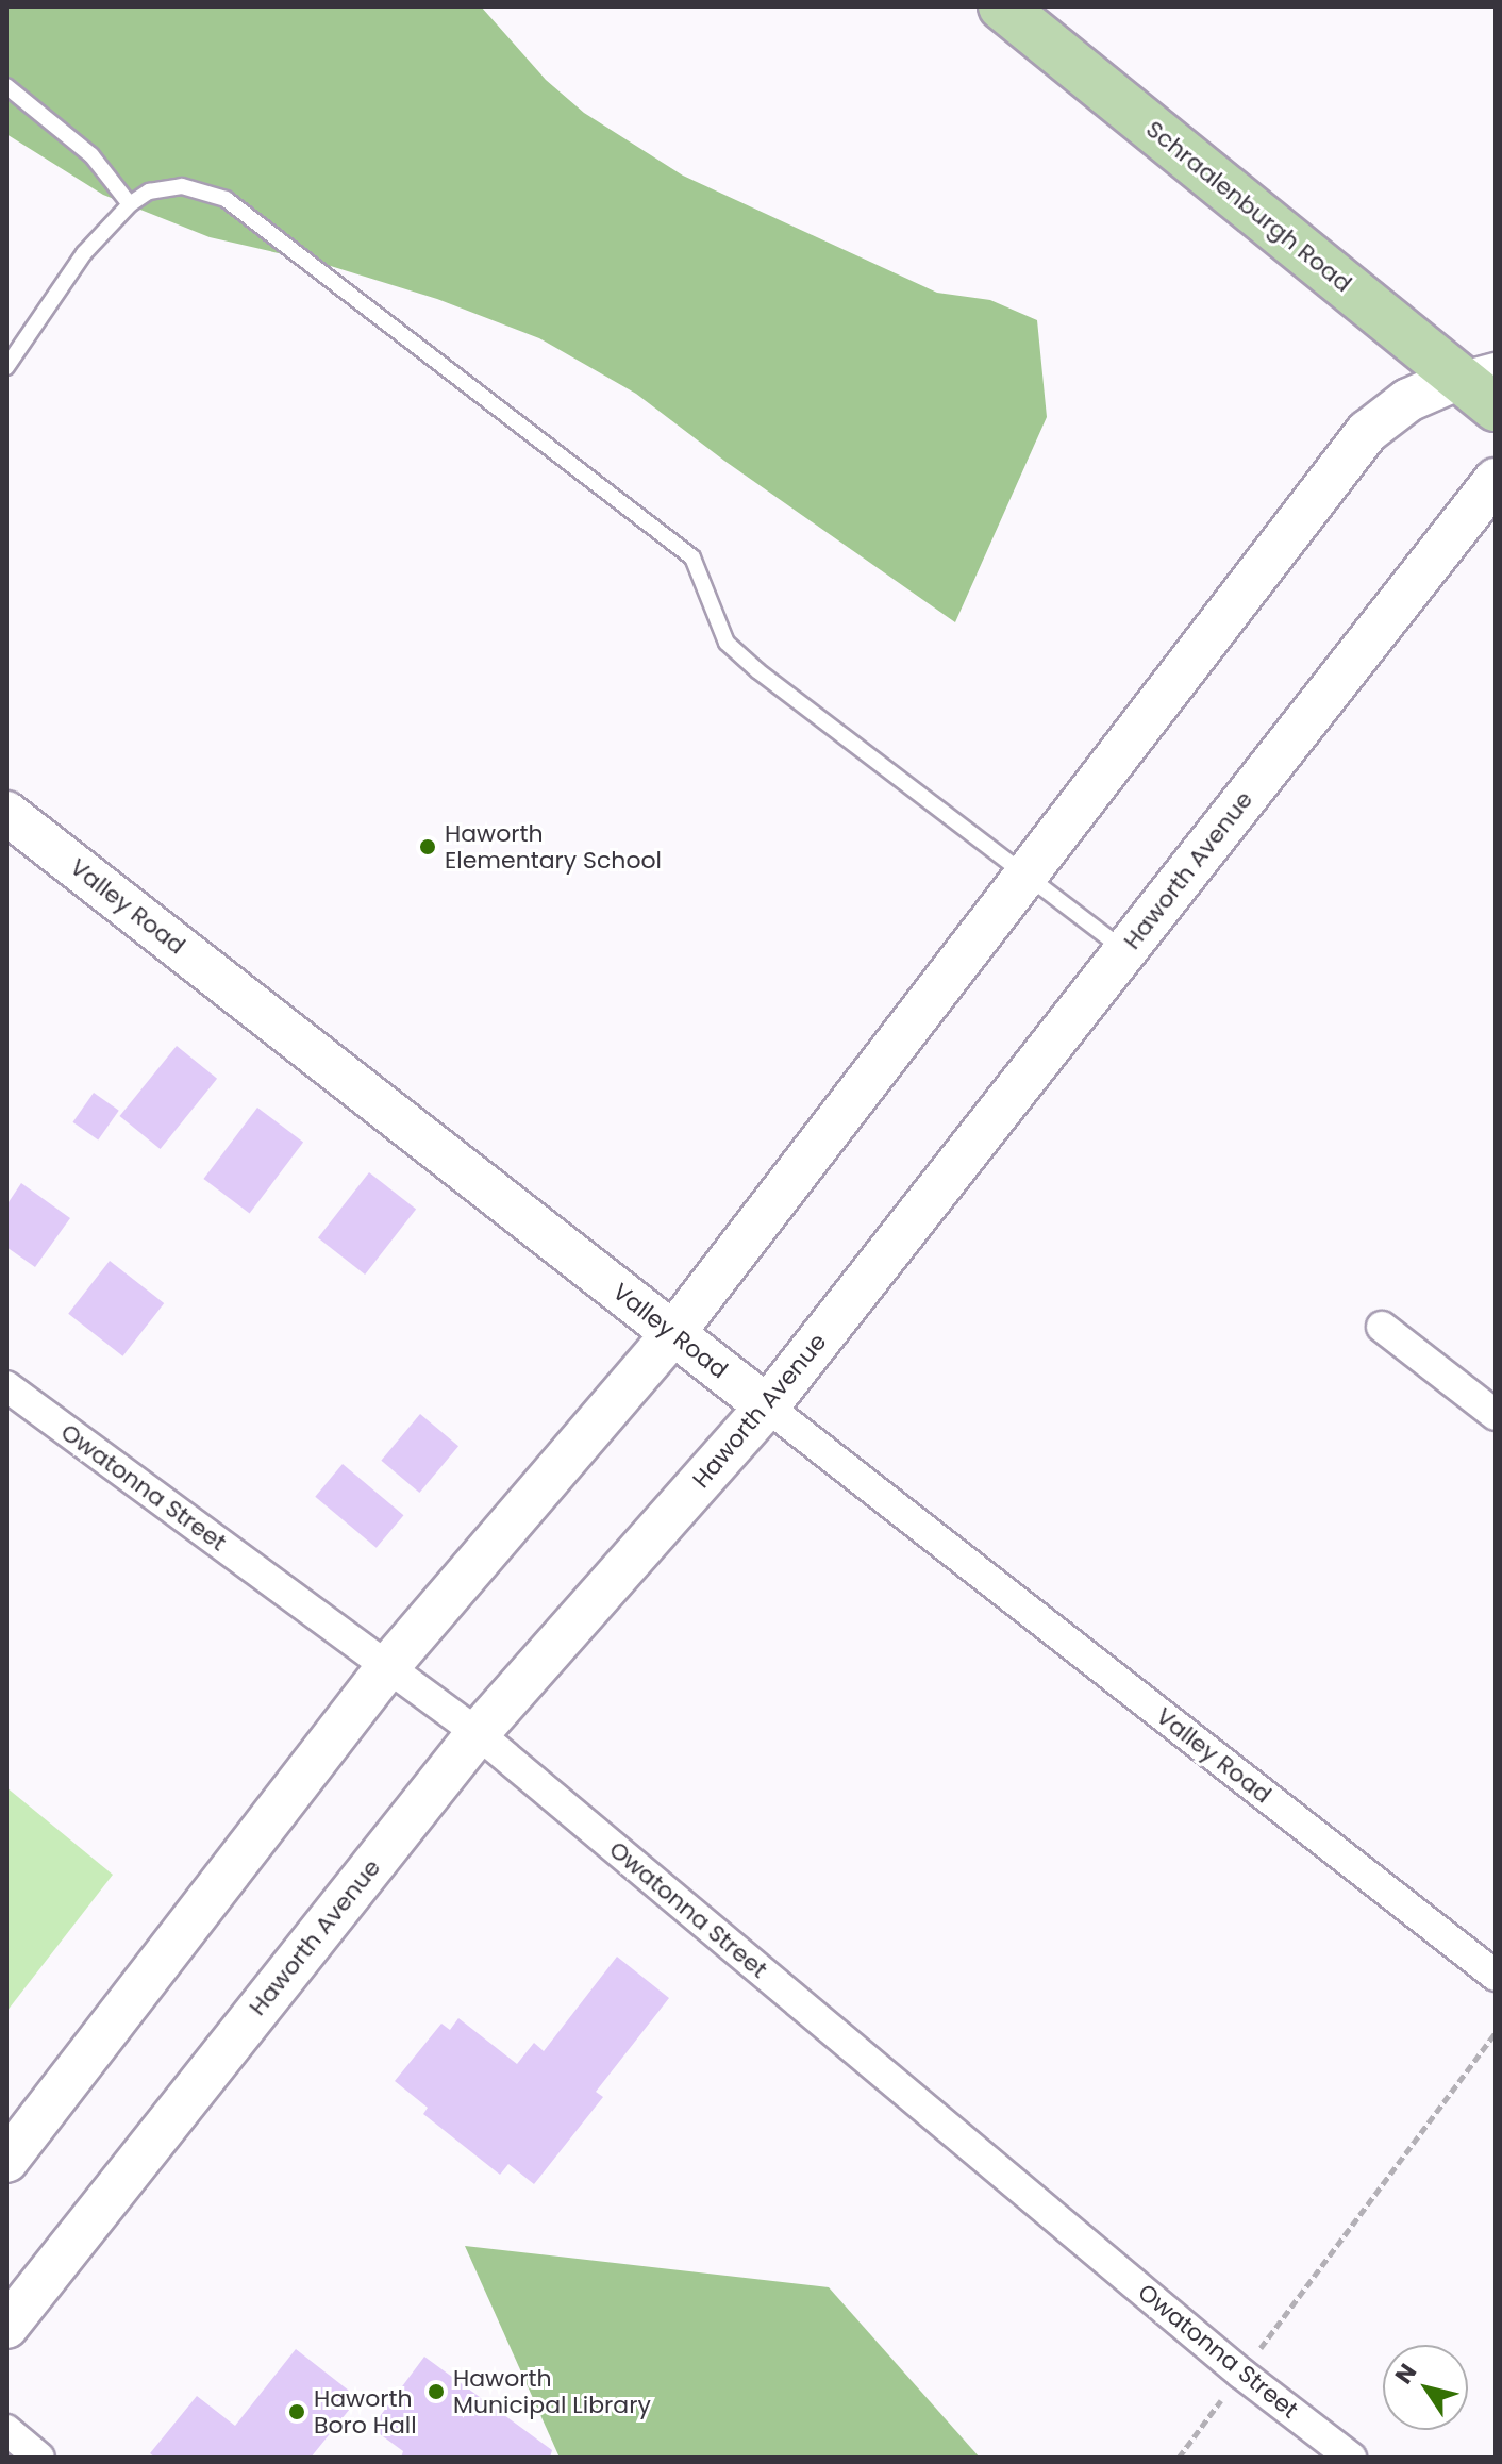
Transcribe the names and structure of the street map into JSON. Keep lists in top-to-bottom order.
{
  "streets": {
    "main road": ["Schraalenburgh Road"],
    "street": ["Haworth Avenue", "Valley Road", "Owatonna Street"]
  },
  "crossings": [
    ["Haworth Avenue", "Valley Road"],
    ["Haworth Avenue", "Owatonna Street"]
  ],
  "places": ["Haworth Elementary School", "Haworth Municipal Library", "Haworth Boro Hall"],
  "north": "top left"
}
